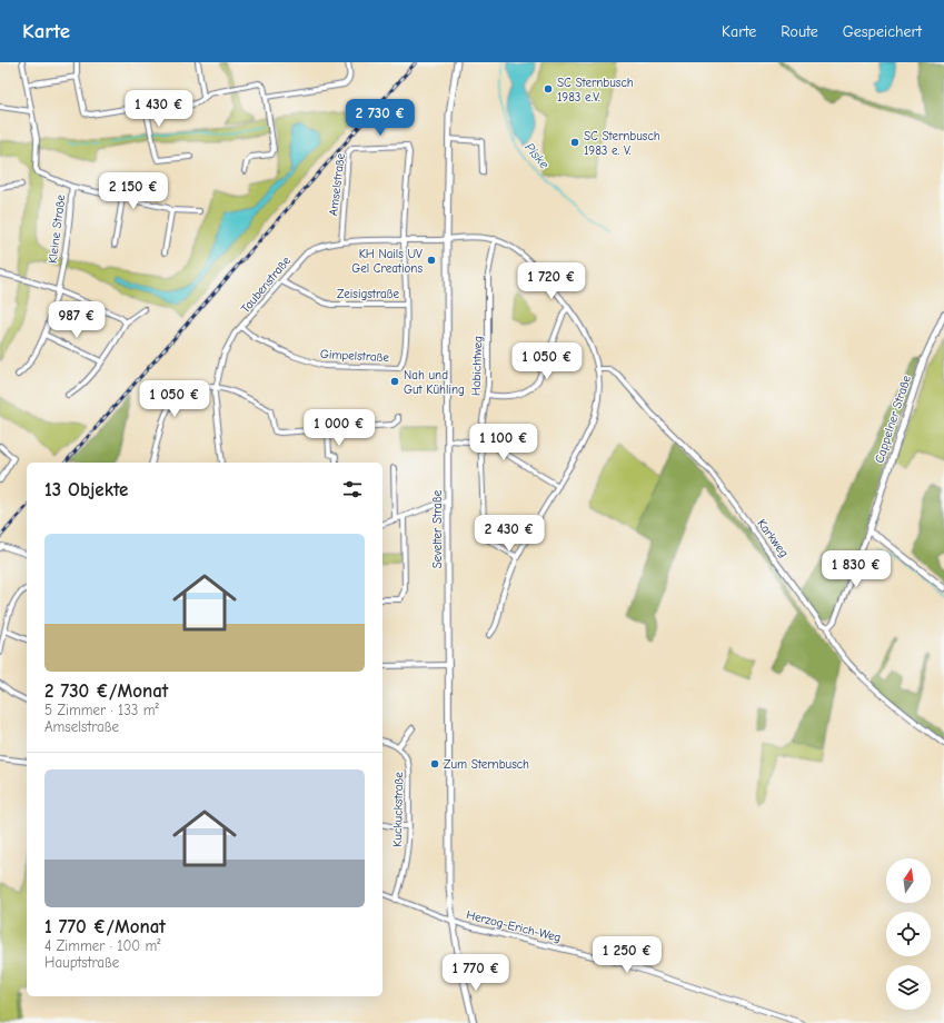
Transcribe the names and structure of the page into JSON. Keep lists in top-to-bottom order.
{
  "streets": {
    "street": [
      "Amselstraße",
      "Kleine Straße",
      "Taubenstraße",
      "Zeisigstraße",
      "Gimpelstraße",
      "Habichtweg",
      "Cappelner Straße",
      "Sevelter Straße",
      "Karkweg",
      "Kuckuckstraße",
      "Herzog-Erich-Weg"
    ]
  },
  "crossings": [
    ["Amselstraße", "Taubenstraße"],
    ["Amselstraße", "Gimpelstraße"],
    ["Taubenstraße", "Zeisigstraße"],
    ["Taubenstraße", "Gimpelstraße"],
    ["Taubenstraße", "Habichtweg"],
    ["Taubenstraße", "Sevelter Straße"],
    ["Zeisigstraße", "Gimpelstraße"],
    ["Cappelner Straße", "Karkweg"],
    ["Sevelter Straße", "Herzog-Erich-Weg"],
    ["Kuckuckstraße", "Herzog-Erich-Weg"]
  ],
  "water": ["Piske"],
  "places": [
    "SC Sternbusch 1983 e.V.",
    "SC Sternbusch 1983 e. V.",
    "KH Nails UV Gel Creations",
    "Nah und Gut Kühling",
    "Zum Sternbusch"
  ],
  "north": "top",
  "page": {
    "header": "Karte",
    "nav": ["Karte", "Route", "Gespeichert"],
    "price": [
      "1 430 €",
      "2 730 €",
      "2 150 €",
      "1 720 €",
      "987 €",
      "1 050 €",
      "1 050 €",
      "1 000 €",
      "1 100 €",
      "2 430 €",
      "1 830 €",
      "1 250 €",
      "1 770 €"
    ],
    "heading": "13 Objekte",
    "list": [
      {
        "name": "2 730 €/Monat",
        "note": "5 Zimmer · 133 m² · Amselstraße"
      },
      {
        "name": "1 770 €/Monat",
        "note": "4 Zimmer · 100 m² · Hauptstraße"
      }
    ]
  }
}
